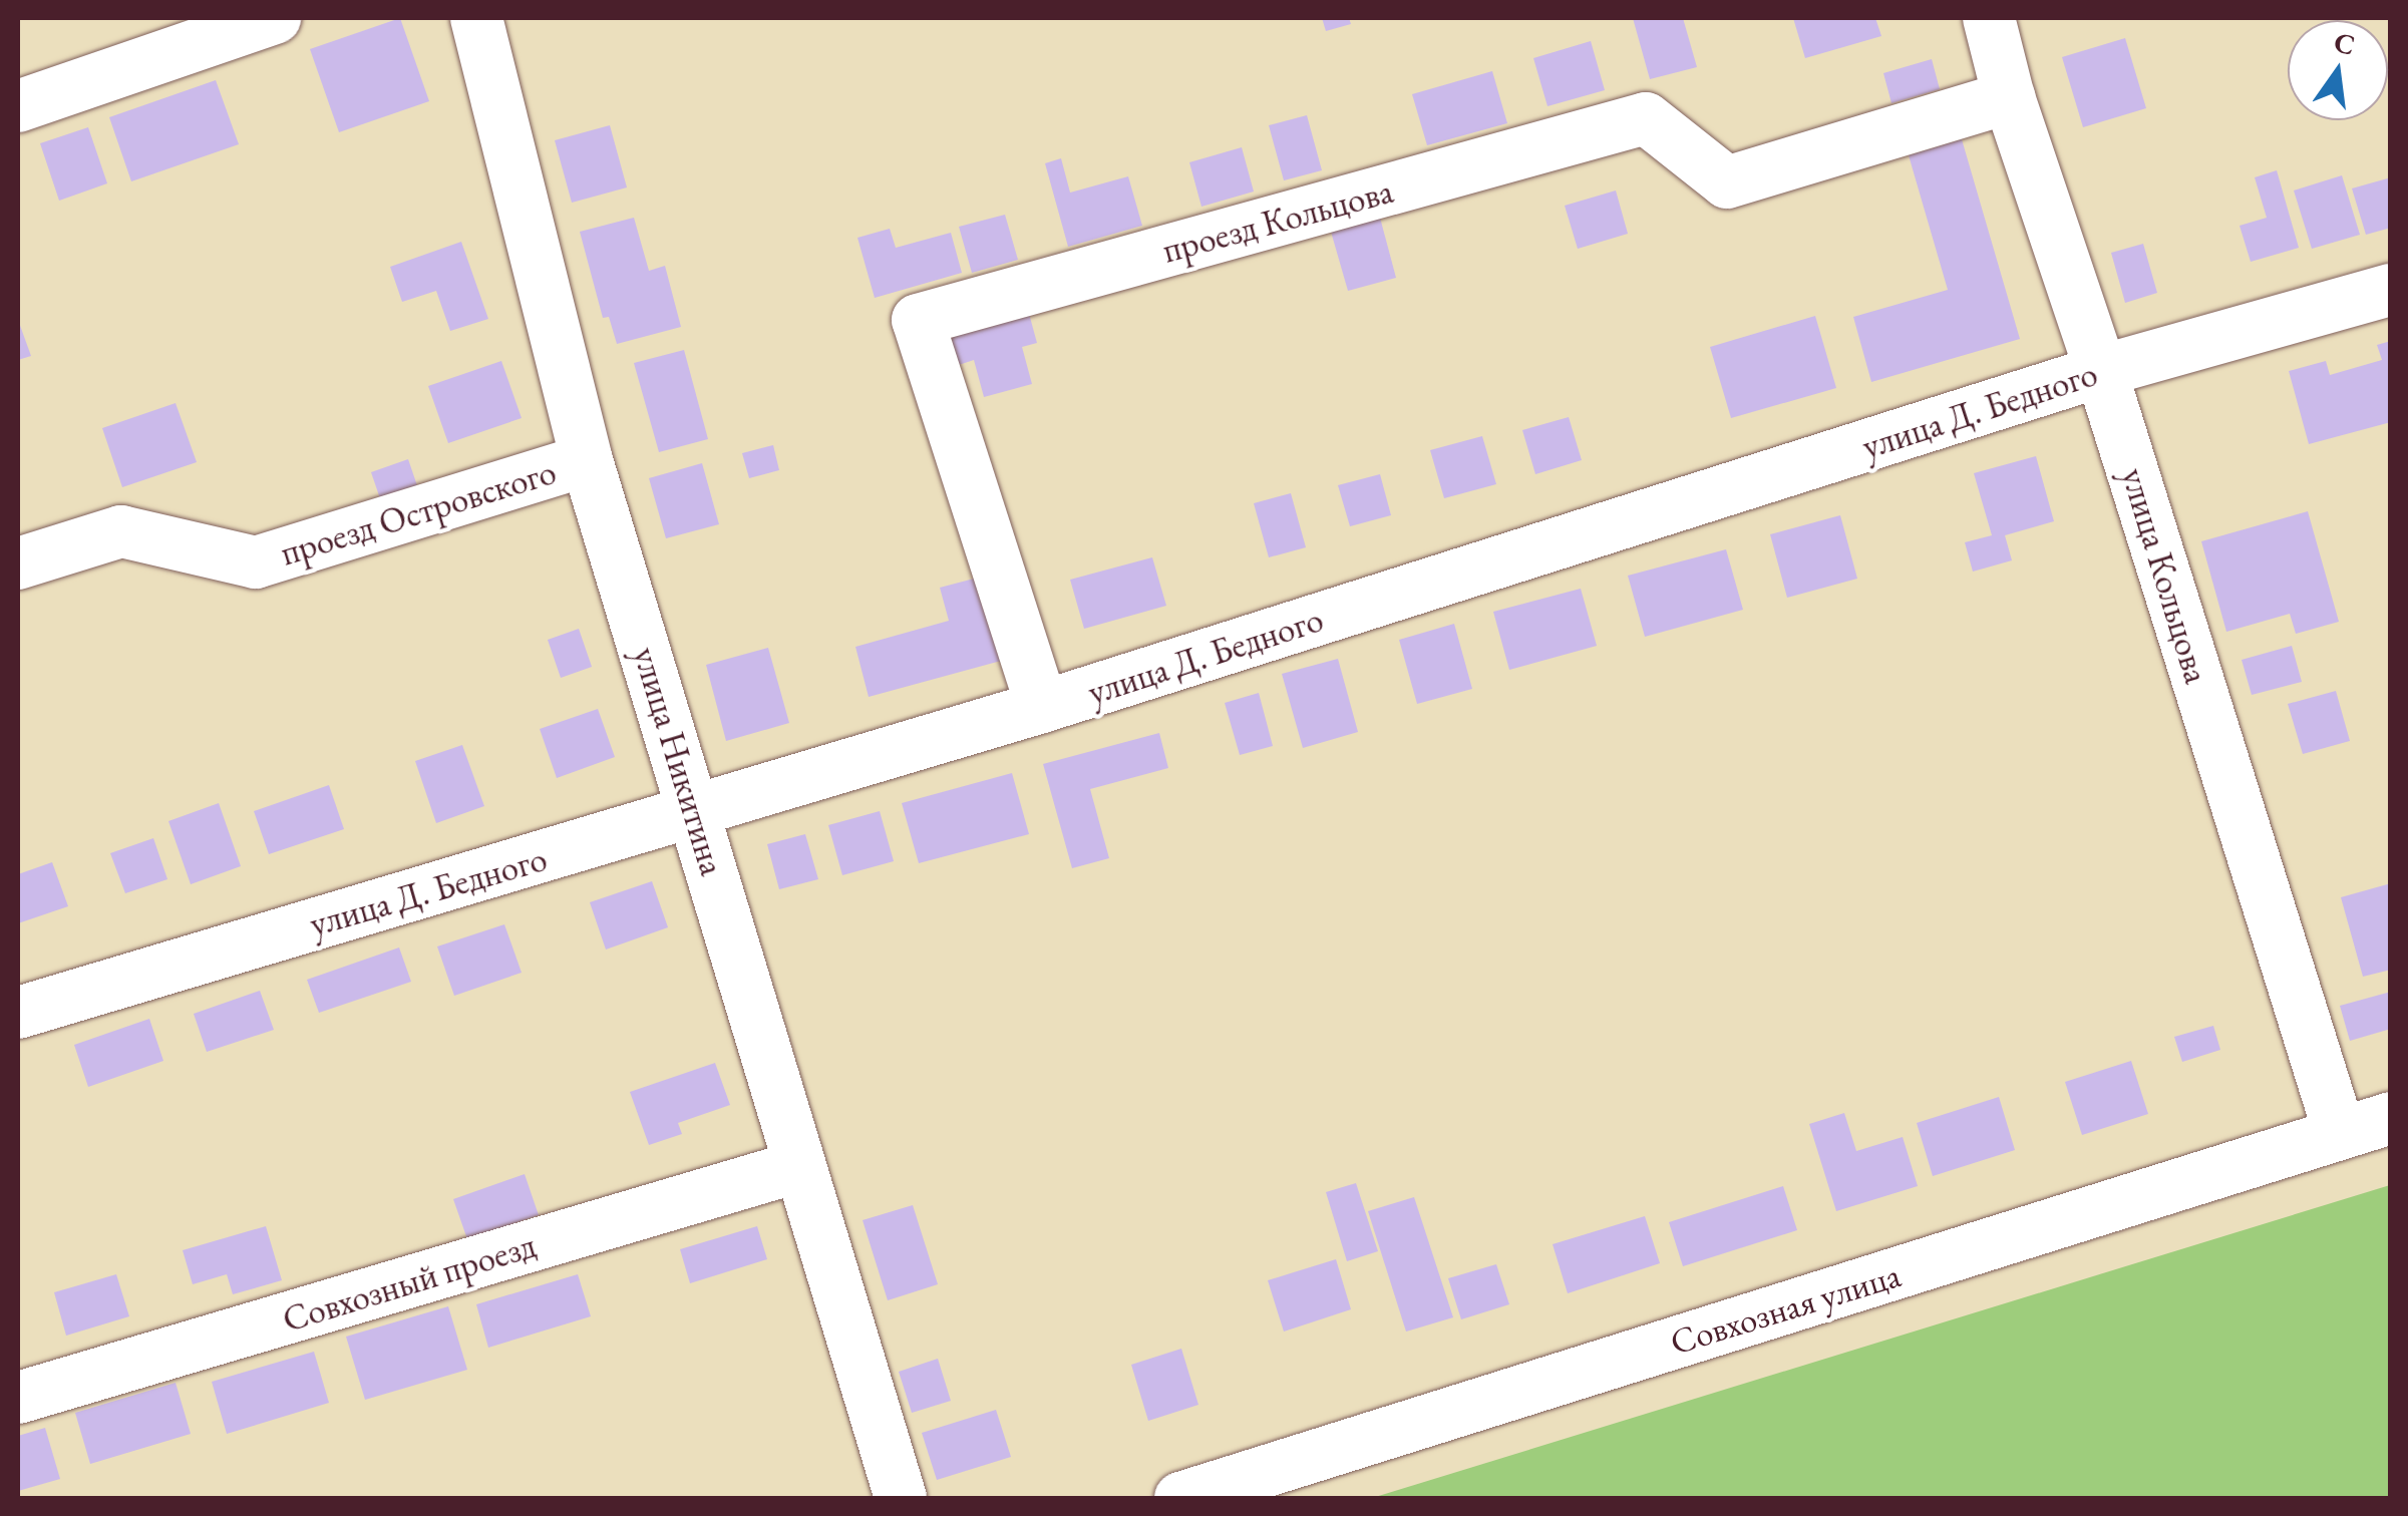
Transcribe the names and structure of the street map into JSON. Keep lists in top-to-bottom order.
{
  "streets": {
    "street": [
      "проезд Кольцова",
      "улица Д. Бедного",
      "проезд Островского",
      "улица Кольцова",
      "улица Никитина",
      "Совхозный проезд",
      "Совхозная улица"
    ]
  },
  "crossings": [
    ["проезд Кольцова", "улица Д. Бедного"],
    ["проезд Кольцова", "улица Кольцова"],
    ["улица Д. Бедного", "улица Кольцова"],
    ["улица Д. Бедного", "улица Никитина"],
    ["проезд Островского", "улица Никитина"],
    ["улица Кольцова", "Совхозная улица"],
    ["улица Никитина", "Совхозный проезд"]
  ],
  "north": "top"
}
